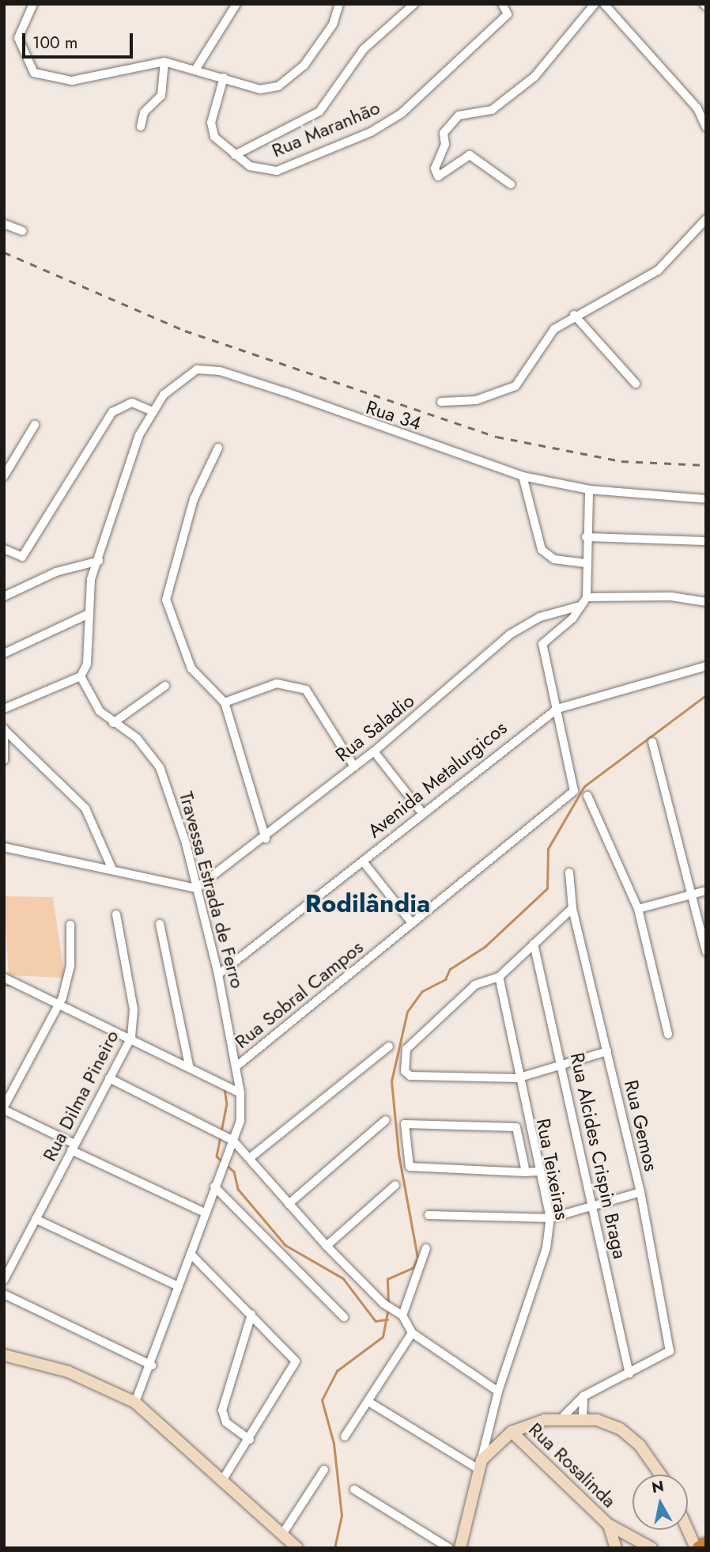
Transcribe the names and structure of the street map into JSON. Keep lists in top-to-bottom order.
{
  "streets": {
    "main road": ["Rua Rosalinda"],
    "street": [
      "Rua Maranhão",
      "Rua 34",
      "Rua Saladio",
      "Avenida Metalurgicos",
      "Travessa Estrada de Ferro",
      "Rua Sobral Campos",
      "Rua Dilma Pineiro",
      "Rua Gemos",
      "Rua Alcides Crispin Braga",
      "Rua Teixeiras"
    ]
  },
  "crossings": [
    ["Rua Saladio", "Travessa Estrada de Ferro"],
    ["Avenida Metalurgicos", "Travessa Estrada de Ferro"],
    ["Avenida Metalurgicos", "Rua Sobral Campos"],
    ["Travessa Estrada de Ferro", "Rua Sobral Campos"],
    ["Rua Gemos", "Rua Alcides Crispin Braga"]
  ],
  "districts": ["Rodilândia"],
  "scale_bar": "100 m",
  "north": "top"
}
